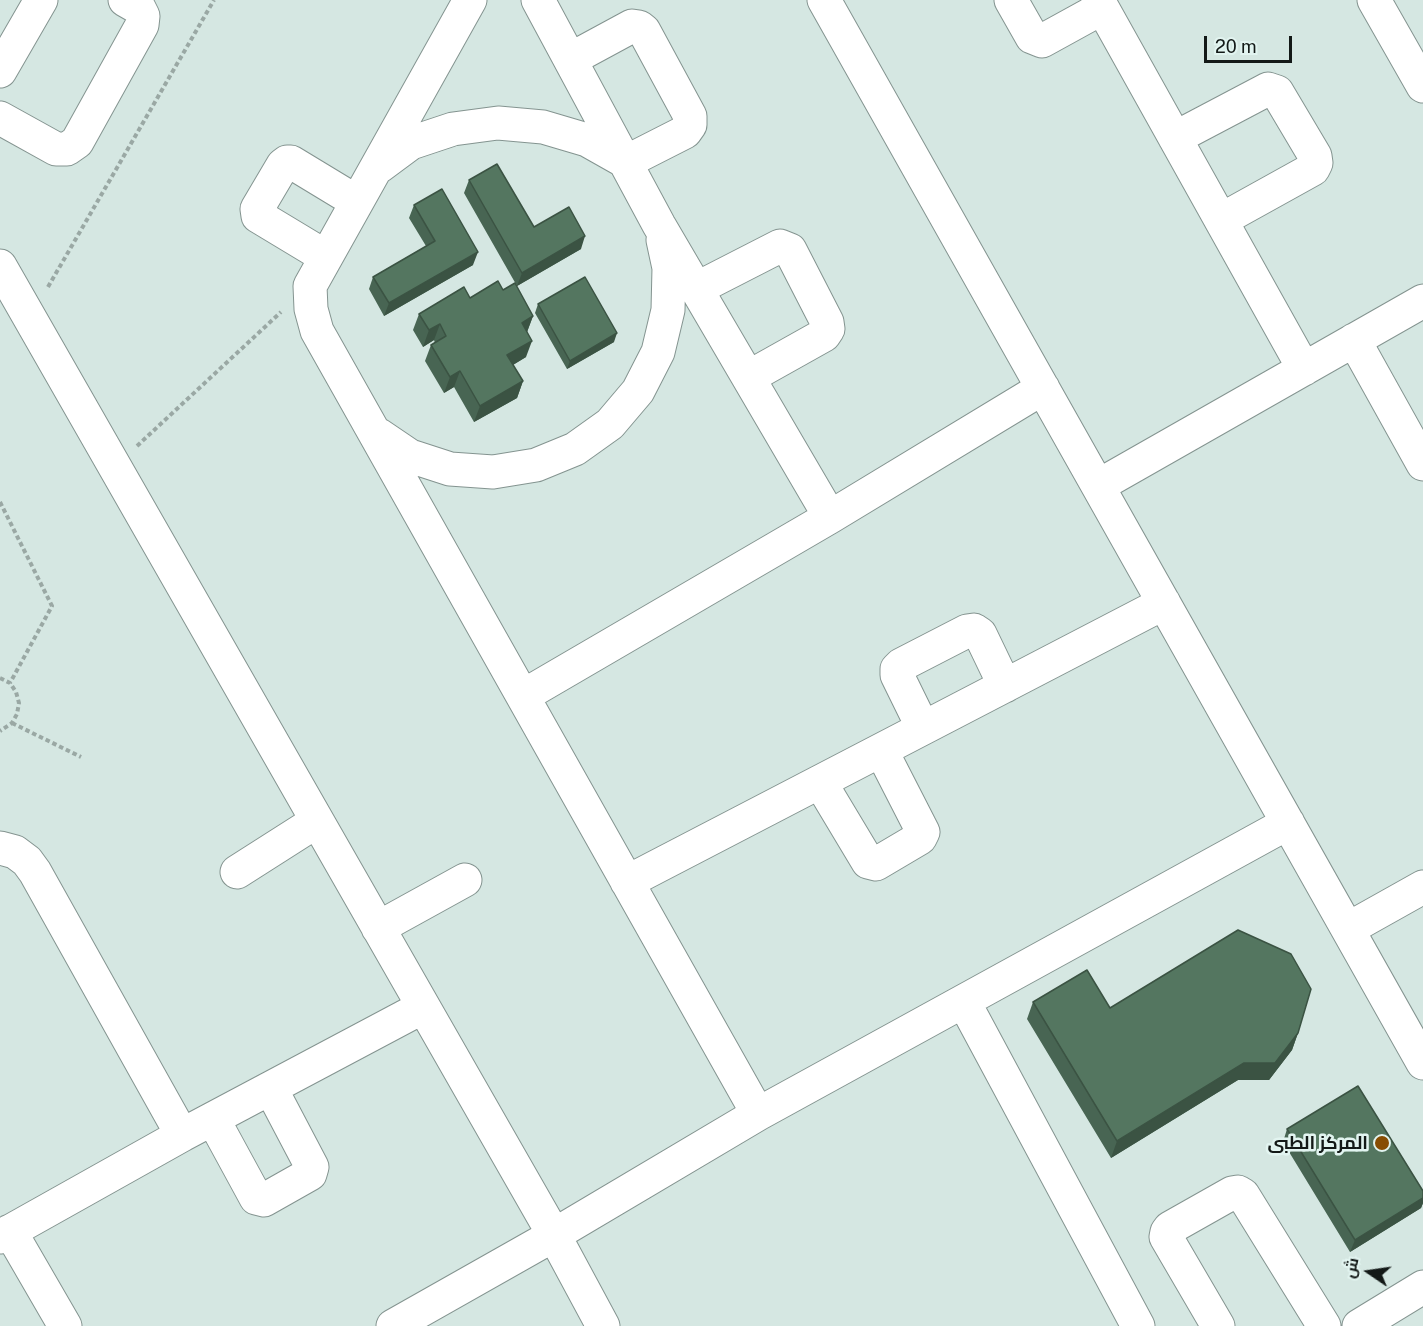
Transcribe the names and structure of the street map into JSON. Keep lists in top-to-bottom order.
{
  "places": ["المركز الطبى"],
  "scale_bar": "20 m",
  "north": "left"
}
